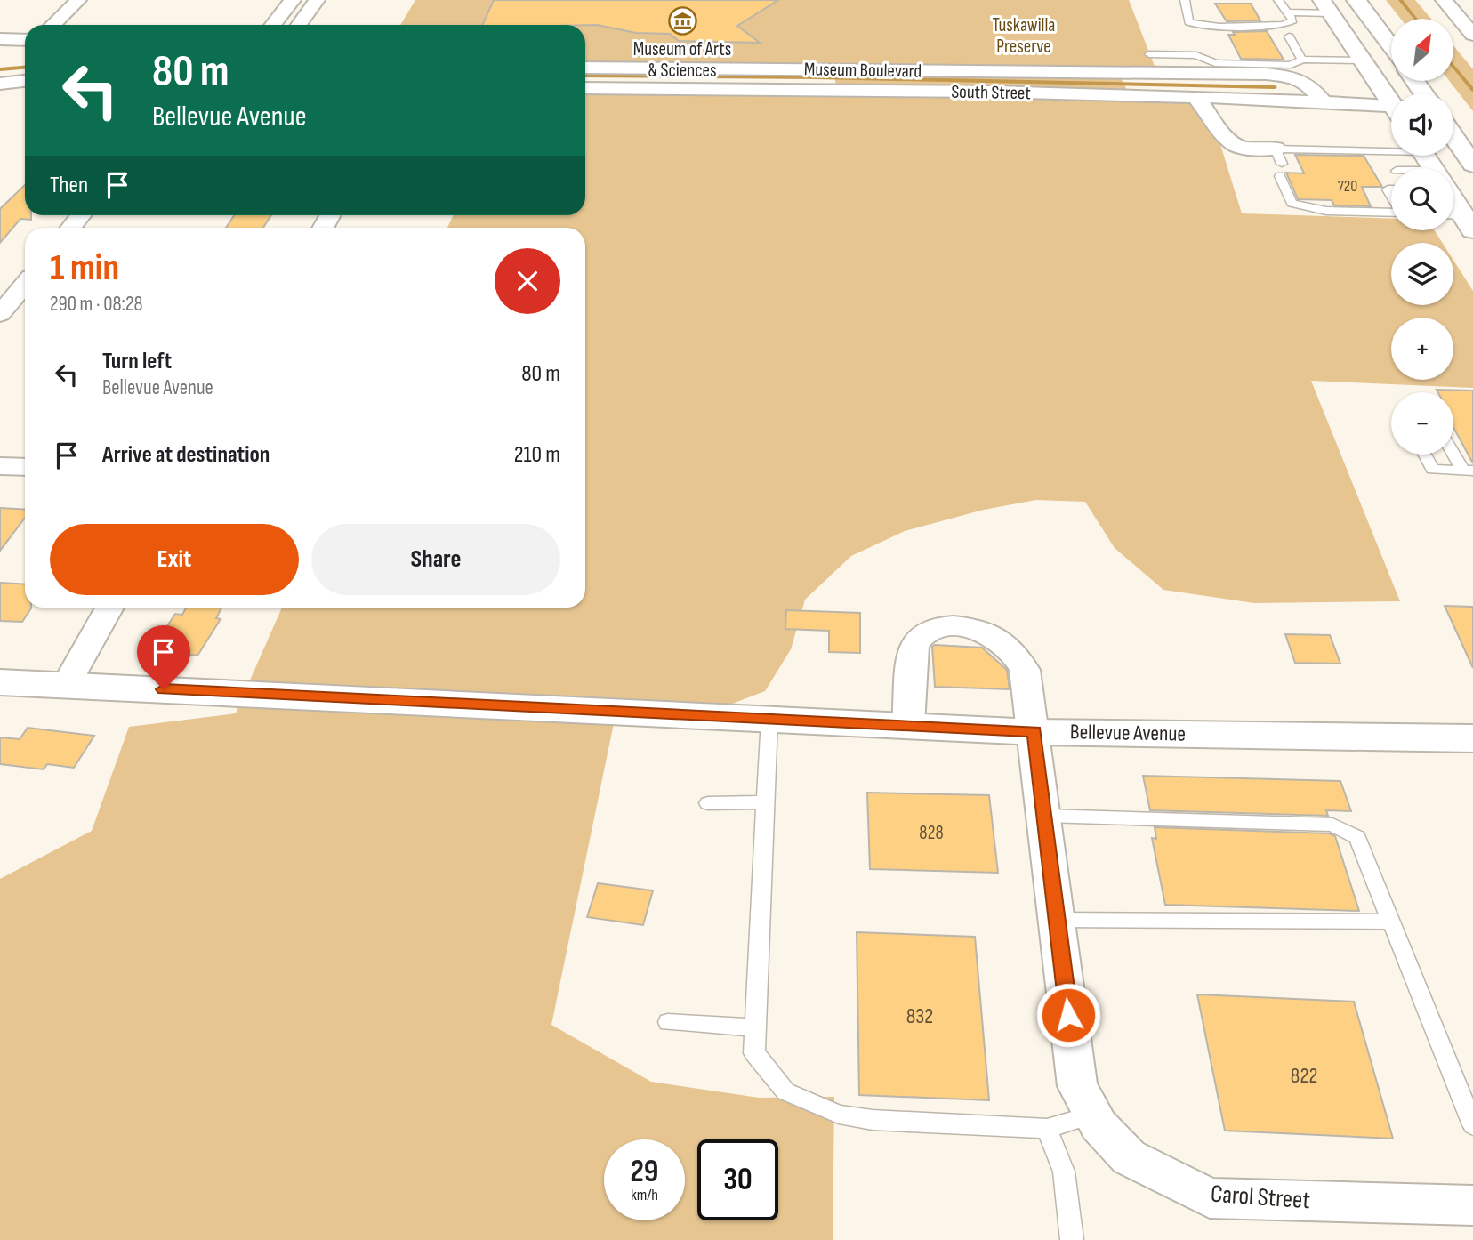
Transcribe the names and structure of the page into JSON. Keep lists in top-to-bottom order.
{
  "streets": {
    "street": [
      "Museum Boulevard",
      "South Street",
      "Bellevue Avenue",
      "Carol Street"
    ]
  },
  "crossings": [
    ["Museum Boulevard", "South Street"],
    ["Bellevue Avenue", "Carol Street"]
  ],
  "parks": ["Tuskawilla Preserve"],
  "places": {
    "museum": ["Museum of Arts & Sciences"]
  },
  "house_numbers": [
    "720",
    "828",
    "832",
    "822"
  ],
  "north": "top right",
  "page": {
    "map_buttons": ["+", "−"],
    "turn": ["80 m", "Bellevue Avenue"],
    "then": "Then",
    "heading": ["1 min", "290 m · 08:28"],
    "list": [
      {
        "name": "Turn left",
        "note": "Bellevue Avenue",
        "value": "80 m"
      },
      {
        "name": "Arrive at destination",
        "value": "210 m"
      }
    ],
    "buttons": ["Exit", "Share"],
    "speed": "29 km/h",
    "limit": "30"
  }
}
